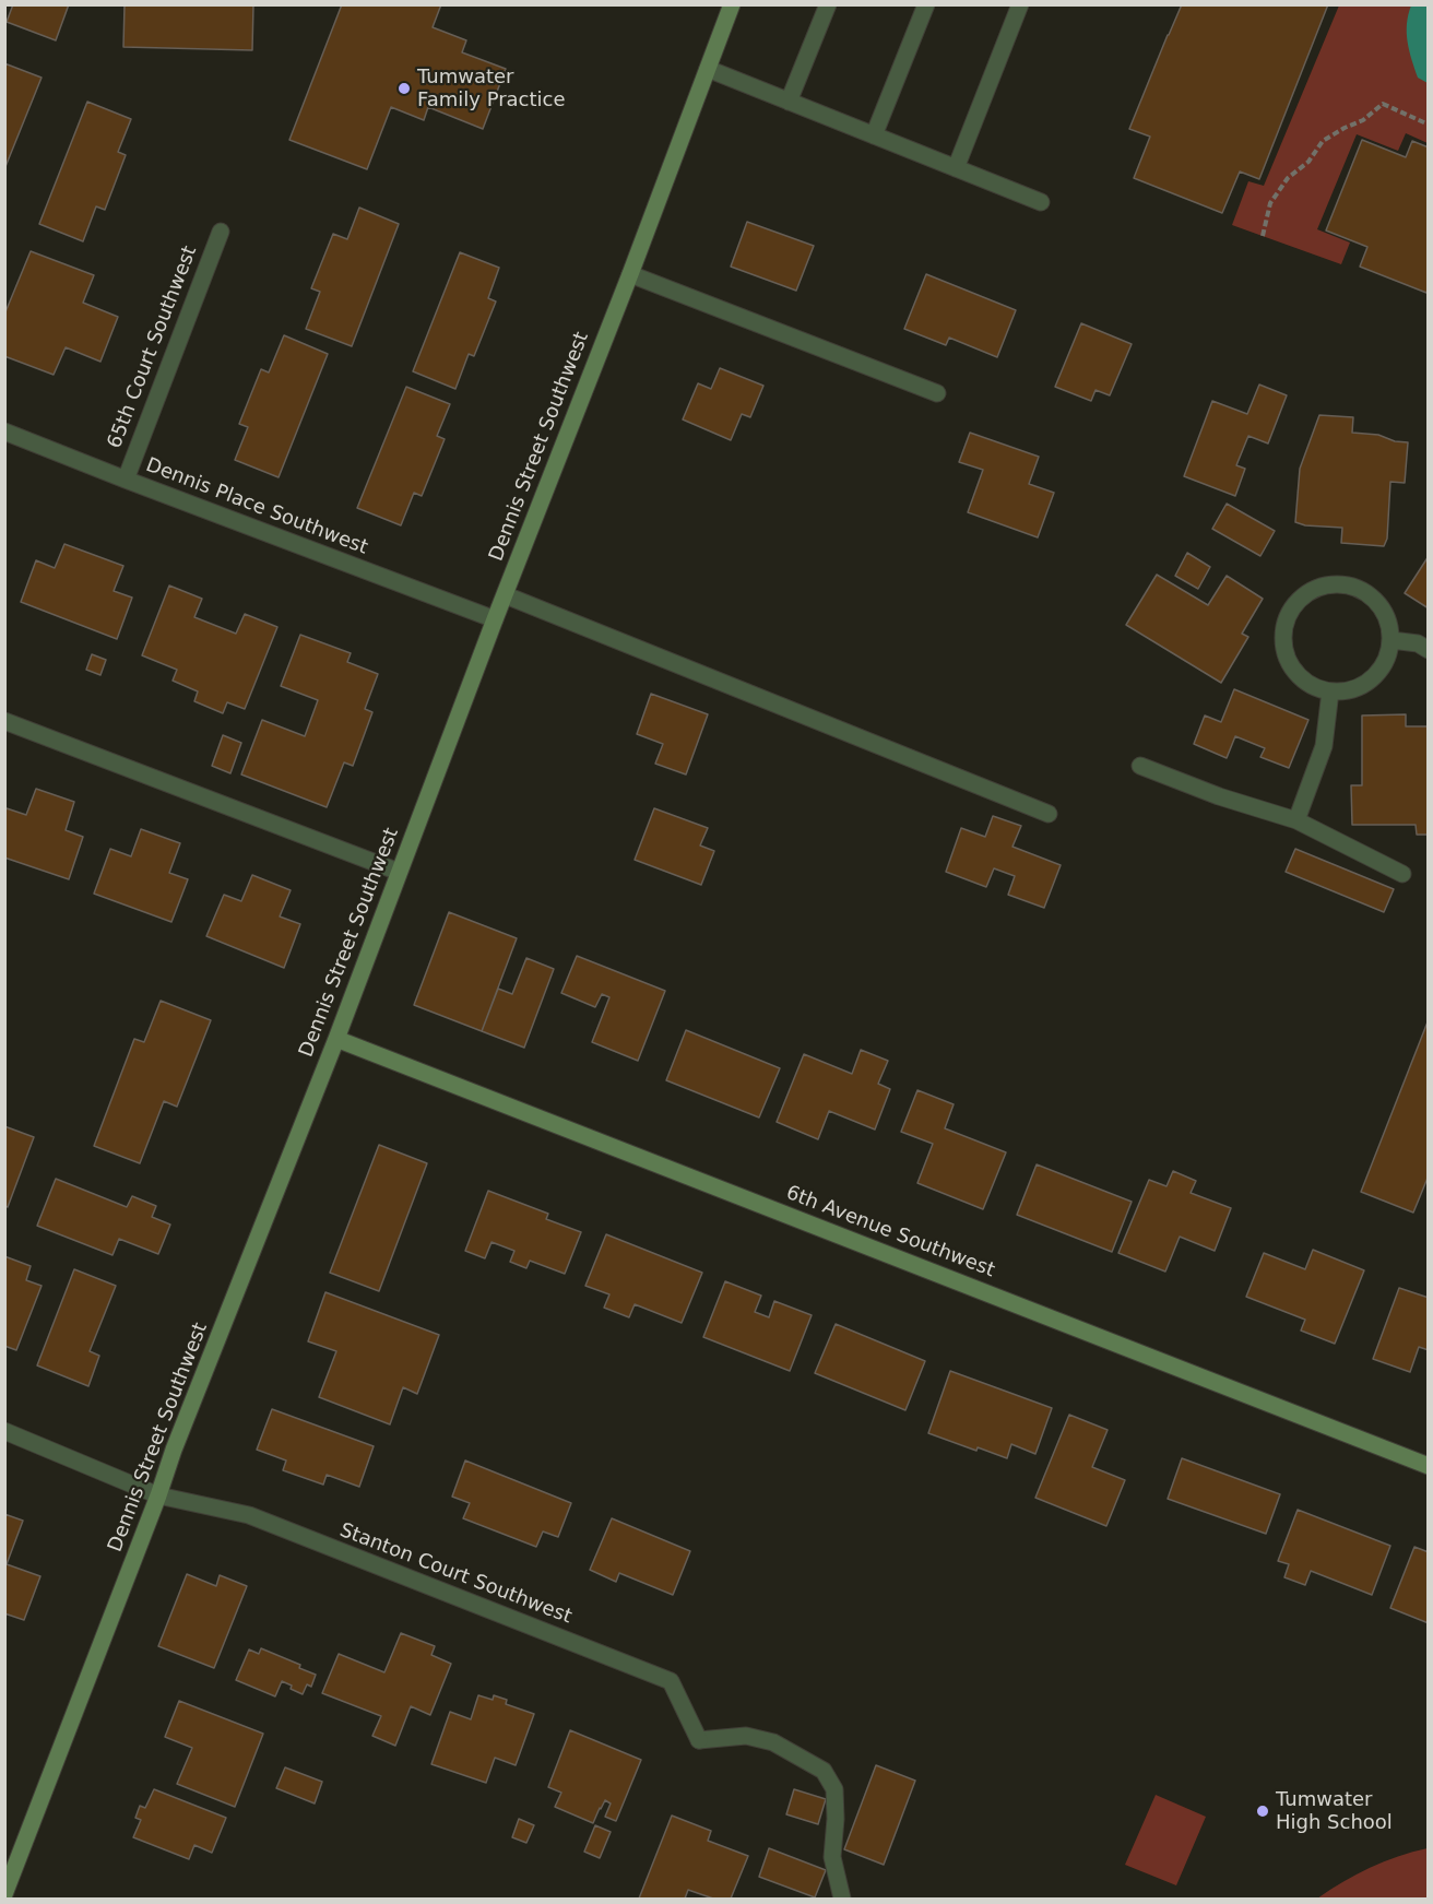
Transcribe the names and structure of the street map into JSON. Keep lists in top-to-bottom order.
{
  "streets": {
    "street": [
      "65th Court Southwest",
      "Dennis Street Southwest",
      "Dennis Place Southwest",
      "6th Avenue Southwest",
      "Stanton Court Southwest"
    ]
  },
  "crossings": [
    ["65th Court Southwest", "Dennis Place Southwest"],
    ["Dennis Street Southwest", "Dennis Place Southwest"],
    ["Dennis Street Southwest", "6th Avenue Southwest"],
    ["Dennis Street Southwest", "Stanton Court Southwest"]
  ],
  "places": ["Tumwater Family Practice", "Tumwater High School"]
}
